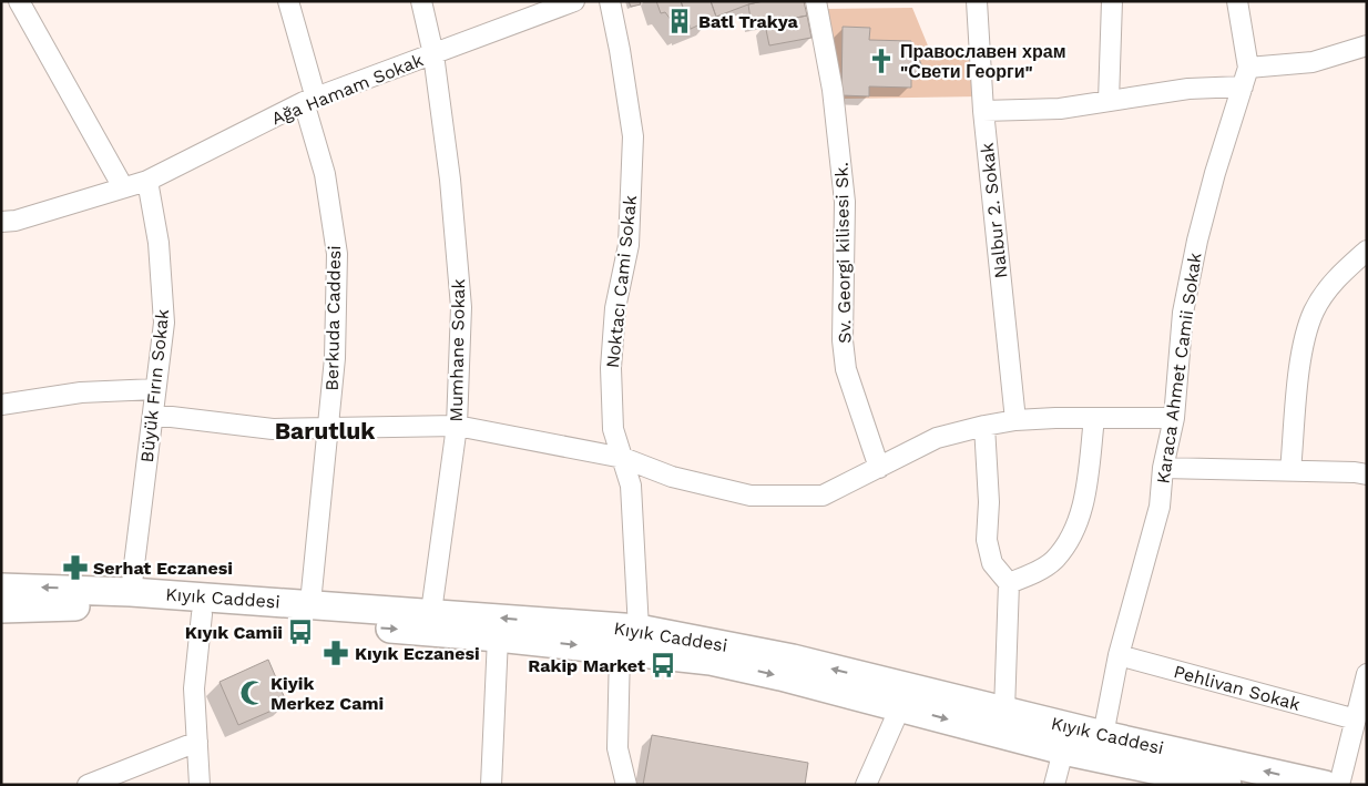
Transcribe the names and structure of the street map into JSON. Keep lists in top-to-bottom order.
{
  "streets": {
    "main road": ["Kıyık Caddesi"],
    "street": [
      "Ağa Hamam Sokak",
      "Nalbur 2. Sokak",
      "Sv. Georgi kilisesi Sk.",
      "Noktacı Cami Sokak",
      "Berkuda Caddesi",
      "Mumhane Sokak",
      "Karaca Ahmet Camii Sokak",
      "Büyük Fırın Sokak",
      "Pehlivan Sokak"
    ]
  },
  "crossings": [
    ["Ağa Hamam Sokak", "Berkuda Caddesi"],
    ["Ağa Hamam Sokak", "Mumhane Sokak"],
    ["Ağa Hamam Sokak", "Büyük Fırın Sokak"],
    ["Noktacı Cami Sokak", "Kıyık Caddesi"],
    ["Berkuda Caddesi", "Kıyık Caddesi"],
    ["Mumhane Sokak", "Kıyık Caddesi"],
    ["Karaca Ahmet Camii Sokak", "Kıyık Caddesi"],
    ["Karaca Ahmet Camii Sokak", "Pehlivan Sokak"],
    ["Büyük Fırın Sokak", "Kıyık Caddesi"]
  ],
  "districts": ["Barutluk"],
  "places": {
    "building": ["Batl Trakya"],
    "church": ["Православен храм \"Свети Георги\""],
    "pharmacy": ["Serhat Eczanesi", "Kıyık Eczanesi"],
    "bus stop": ["Kıyık Camii", "Rakip Market"],
    "mosque": ["Kiyik Merkez Cami"]
  }
}
